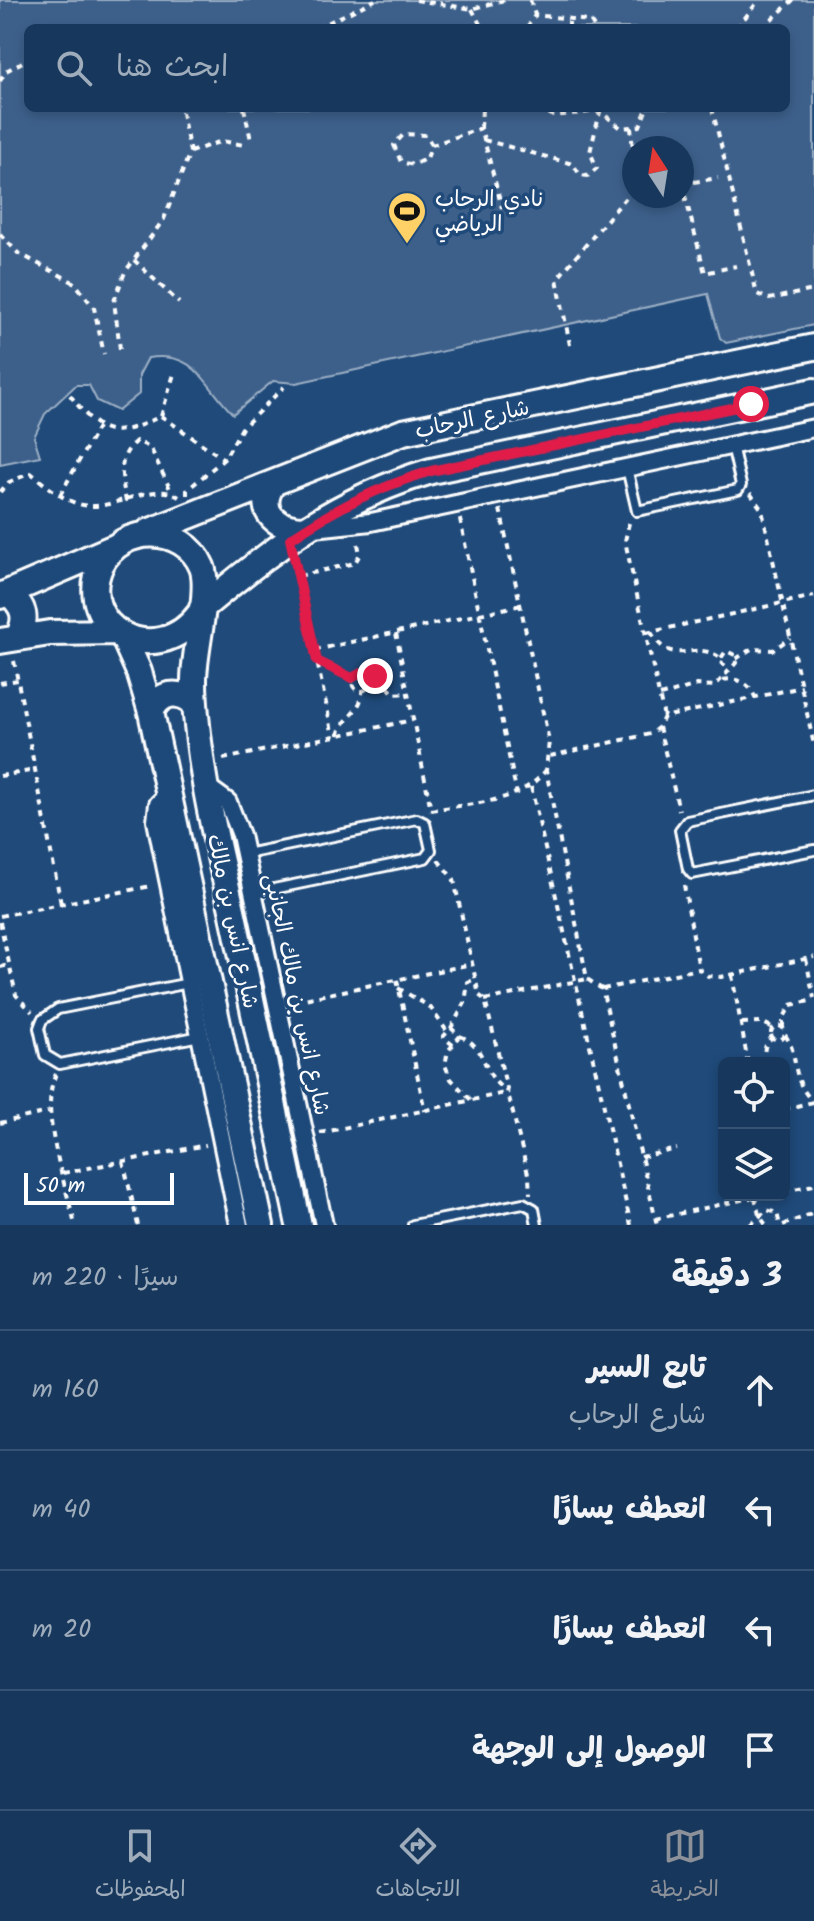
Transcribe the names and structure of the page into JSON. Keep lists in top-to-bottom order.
{
  "streets": {
    "street": ["شارع الرحاب", "شارع انس بن مالك", "شارع انس بن مالك الجانبى"]
  },
  "crossings": [
    ["شارع الرحاب", "شارع انس بن مالك"],
    ["شارع انس بن مالك", "شارع انس بن مالك الجانبى"]
  ],
  "places": {
    "sports": ["نادي الرحاب الرياضي"]
  },
  "scale_bar": "50 m",
  "north": "top",
  "page": {
    "search": "ابحث هنا",
    "scale": "50 m",
    "heading": ["3 دقيقة", "سيرًا · 220 m"],
    "list": [
      ["تابع السير", "شارع الرحاب", "160 m"],
      ["انعطف يسارًا", "40 m"],
      ["انعطف يسارًا", "20 m"],
      "الوصول إلى الوجهة"
    ],
    "nav": ["الخريطة", "الاتجاهات", "المحفوظات"]
  }
}
